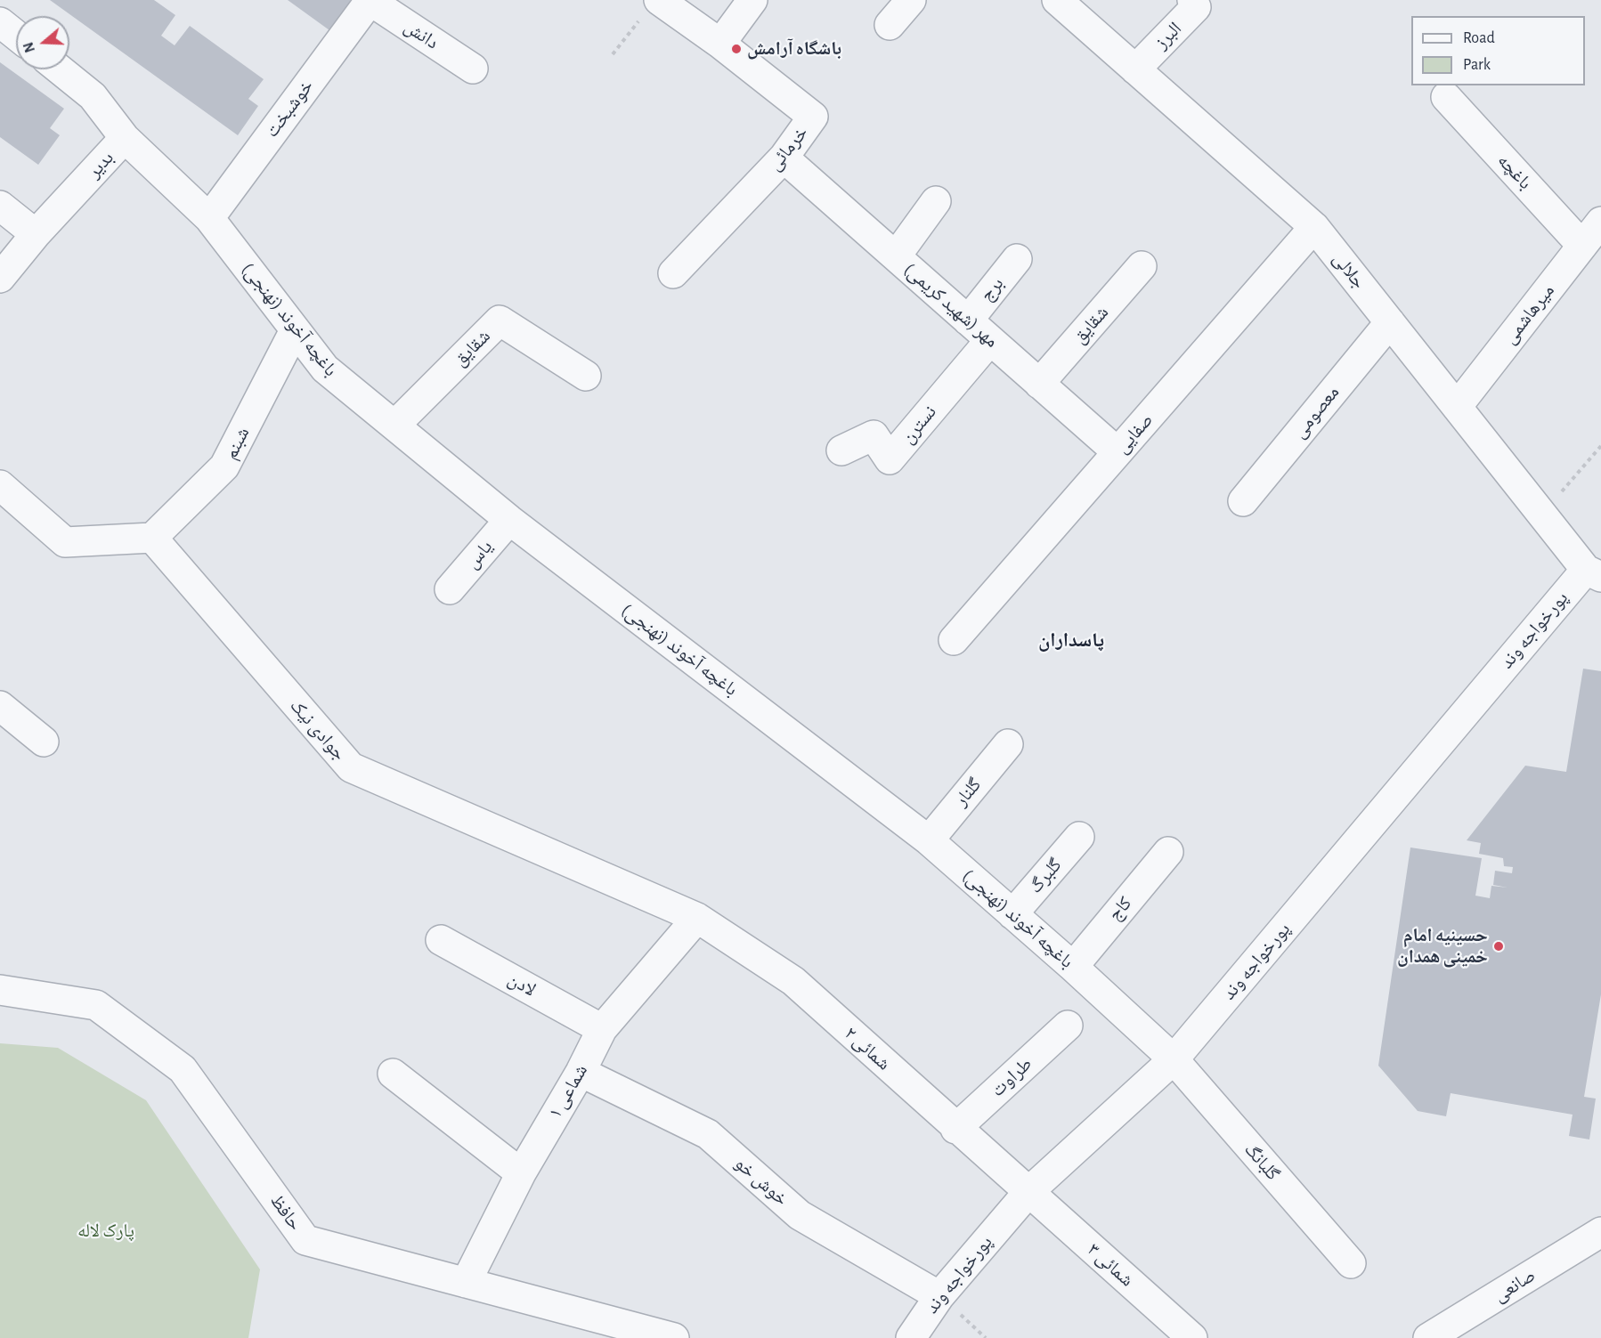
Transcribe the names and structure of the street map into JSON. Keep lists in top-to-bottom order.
{
  "streets": {
    "street": [
      "دانش",
      "البرز",
      "خوشبخت",
      "خرمائی",
      "بدیر",
      "باغچه",
      "جلالی",
      "برج",
      "مهر (شهید کریمی)",
      "میرهاشمی",
      "باغچه آخوند (نهنجی)",
      "شقایق",
      "معصومی",
      "نسترن",
      "صفایی",
      "شبنم",
      "یاس",
      "پورخواجه وند",
      "جوادی نیک",
      "گلنار",
      "گلبرگ",
      "کاج",
      "لادن",
      "شمائی ۲",
      "طراوت",
      "شماعی ۱",
      "گلبانگ",
      "خوش خو",
      "حافظ",
      "شمائی ۳",
      "صانعی"
    ]
  },
  "crossings": [
    ["دانش", "خوشبخت"],
    ["البرز", "جلالی"],
    ["خوشبخت", "بدیر"],
    ["خوشبخت", "باغچه آخوند (نهنجی)"],
    ["خرمائی", "مهر (شهید کریمی)"],
    ["بدیر", "باغچه آخوند (نهنجی)"],
    ["باغچه", "میرهاشمی"],
    ["جلالی", "میرهاشمی"],
    ["جلالی", "معصومی"],
    ["جلالی", "صفایی"],
    ["جلالی", "پورخواجه وند"],
    ["برج", "مهر (شهید کریمی)"],
    ["مهر (شهید کریمی)", "شقایق"],
    ["مهر (شهید کریمی)", "نسترن"],
    ["مهر (شهید کریمی)", "صفایی"],
    ["باغچه آخوند (نهنجی)", "شقایق"],
    ["باغچه آخوند (نهنجی)", "شبنم"],
    ["باغچه آخوند (نهنجی)", "یاس"],
    ["باغچه آخوند (نهنجی)", "پورخواجه وند"],
    ["باغچه آخوند (نهنجی)", "گلنار"],
    ["باغچه آخوند (نهنجی)", "گلبرگ"],
    ["باغچه آخوند (نهنجی)", "کاج"],
    ["باغچه آخوند (نهنجی)", "گلبانگ"],
    ["شبنم", "جوادی نیک"],
    ["پورخواجه وند", "شمائی ۲"],
    ["پورخواجه وند", "گلبانگ"],
    ["پورخواجه وند", "خوش خو"],
    ["پورخواجه وند", "شمائی ۳"],
    ["جوادی نیک", "شمائی ۲"],
    ["جوادی نیک", "شماعی ۱"],
    ["لادن", "شماعی ۱"],
    ["شمائی ۲", "طراوت"],
    ["شمائی ۲", "شماعی ۱"],
    ["شمائی ۲", "شمائی ۳"],
    ["شماعی ۱", "خوش خو"],
    ["شماعی ۱", "حافظ"]
  ],
  "districts": ["پاسداران"],
  "parks": ["پارک لاله"],
  "places": ["باشگاه آرامش", "حسینیه امام خمینی همدان"],
  "legend": ["Road", "Park"],
  "north": "left"
}
